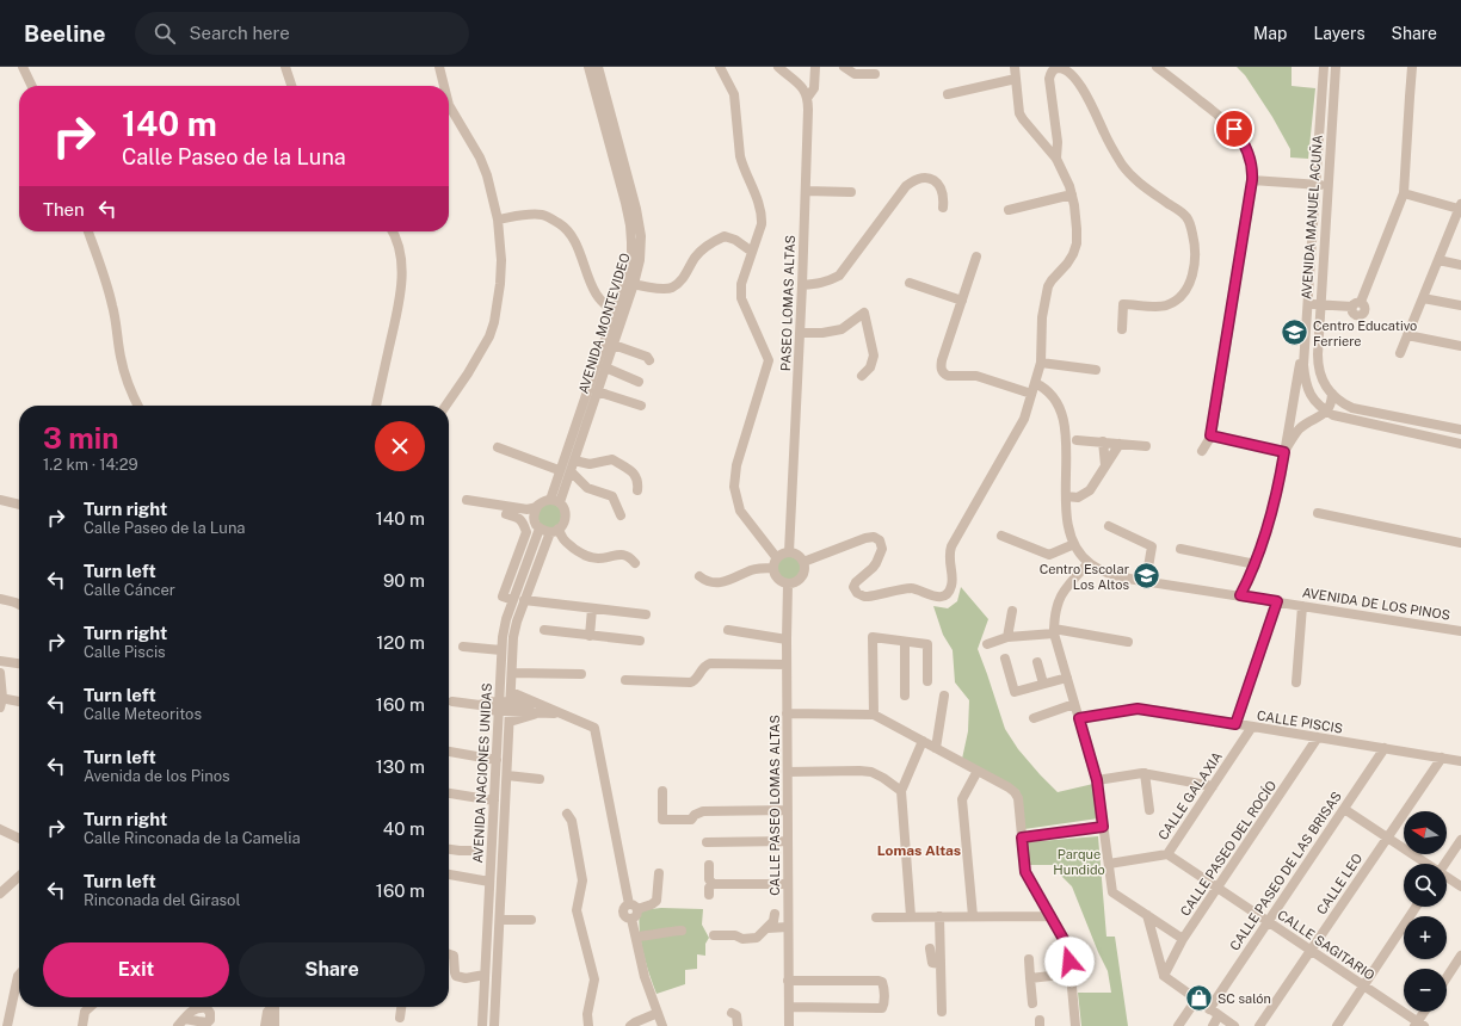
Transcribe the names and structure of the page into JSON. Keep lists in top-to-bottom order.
{
  "streets": {
    "street": [
      "AVENIDA MANUEL ACUÑA",
      "PASEO LOMAS ALTAS",
      "AVENIDA MONTEVIDEO",
      "AVENIDA DE LOS PINOS",
      "CALLE PISCIS",
      "AVENIDA NACIONES UNIDAS",
      "CALLE GALAXIA",
      "CALLE PASEO LOMAS ALTAS",
      "CALLE PASEO DEL ROCÍO",
      "CALLE PASEO DE LAS BRISAS",
      "CALLE LEO",
      "CALLE SAGITARIO"
    ]
  },
  "crossings": [
    ["PASEO LOMAS ALTAS", "CALLE PASEO LOMAS ALTAS"],
    ["AVENIDA MONTEVIDEO", "AVENIDA NACIONES UNIDAS"],
    ["CALLE PISCIS", "CALLE GALAXIA"],
    ["CALLE PISCIS", "CALLE PASEO DEL ROCÍO"],
    ["CALLE PISCIS", "CALLE PASEO DE LAS BRISAS"],
    ["CALLE PISCIS", "CALLE LEO"],
    ["CALLE GALAXIA", "CALLE SAGITARIO"],
    ["CALLE PASEO DEL ROCÍO", "CALLE SAGITARIO"],
    ["CALLE PASEO DE LAS BRISAS", "CALLE SAGITARIO"],
    ["CALLE LEO", "CALLE SAGITARIO"]
  ],
  "districts": ["Lomas Altas"],
  "parks": ["Parque Hundido"],
  "places": {
    "school or university": ["Centro Educativo Ferriere", "Centro Escolar Los Altos"],
    "shop": ["SC salón"]
  },
  "north": "left",
  "page": {
    "header": "Beeline",
    "search": "Search here",
    "nav": ["Map", "Layers", "Share"],
    "turn": ["140 m", "Calle Paseo de la Luna"],
    "then": "Then",
    "heading": ["3 min", "1.2 km · 14:29"],
    "list": [
      {
        "name": "Turn right",
        "note": "Calle Paseo de la Luna",
        "value": "140 m"
      },
      {
        "name": "Turn left",
        "note": "Calle Cáncer",
        "value": "90 m"
      },
      {
        "name": "Turn right",
        "note": "Calle Piscis",
        "value": "120 m"
      },
      {
        "name": "Turn left",
        "note": "Calle Meteoritos",
        "value": "160 m"
      },
      {
        "name": "Turn left",
        "note": "Avenida de los Pinos",
        "value": "130 m"
      },
      {
        "name": "Turn right",
        "note": "Calle Rinconada de la Camelia",
        "value": "40 m"
      },
      {
        "name": "Turn left",
        "note": "Rinconada del Girasol",
        "value": "160 m"
      }
    ],
    "map_buttons": ["+", "−"],
    "buttons": ["Exit", "Share"]
  }
}
